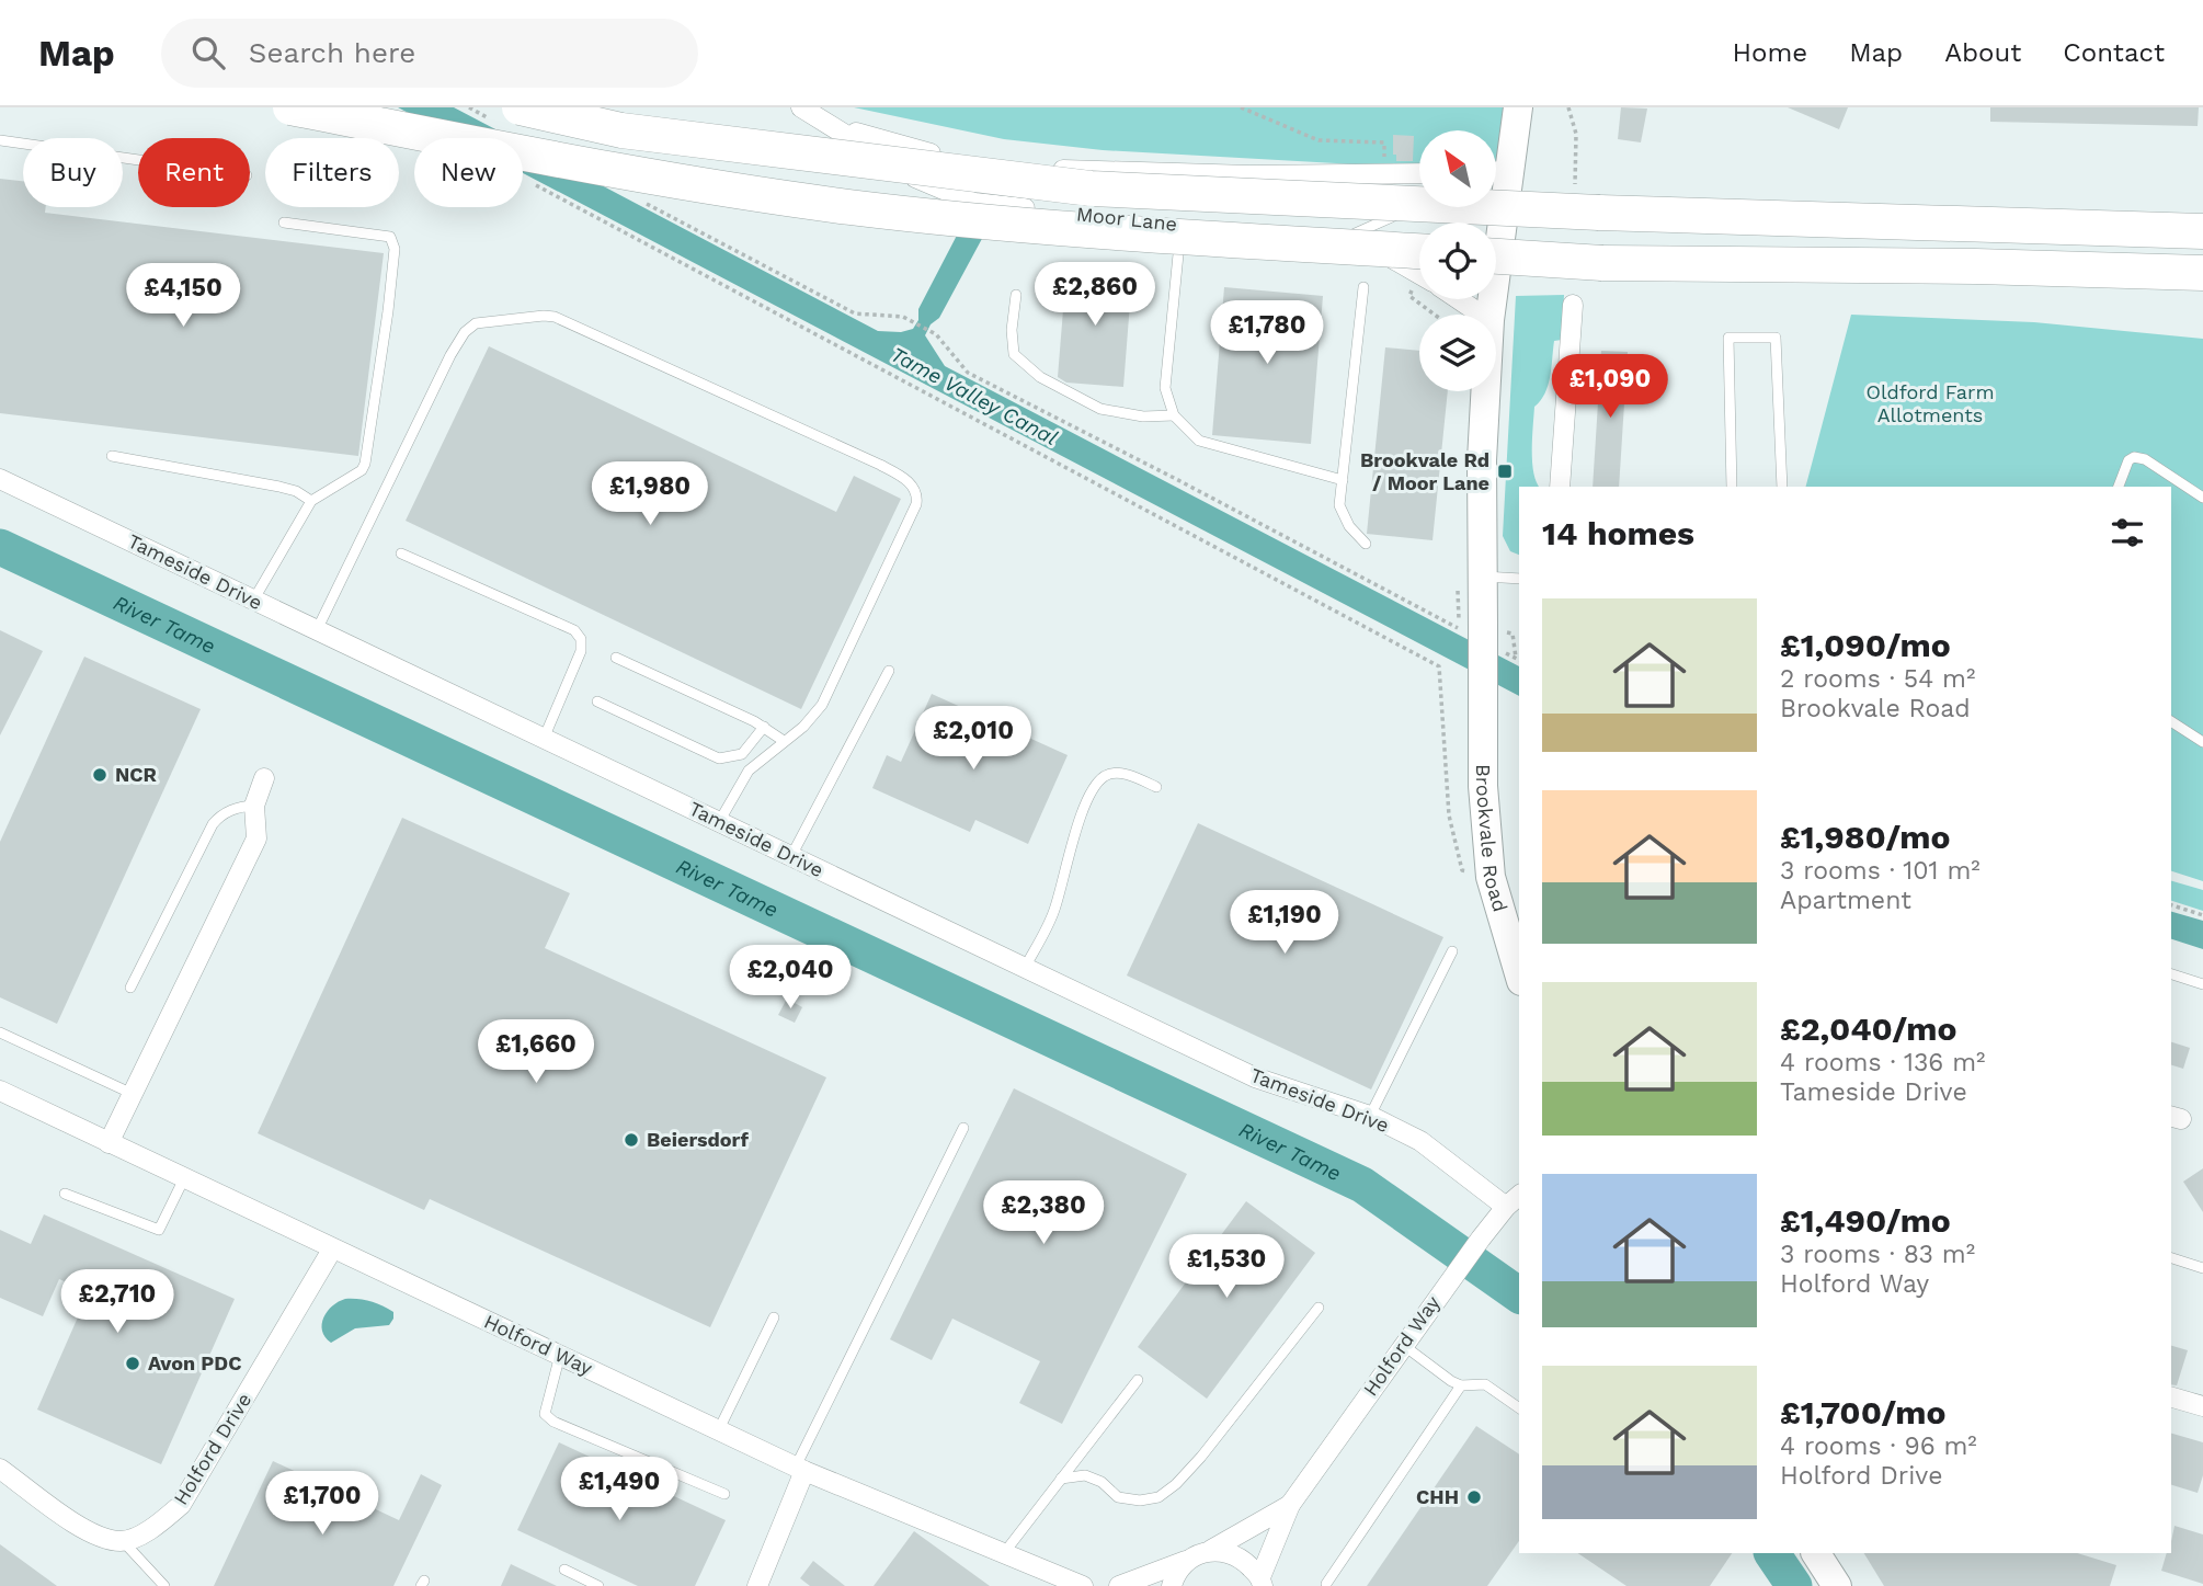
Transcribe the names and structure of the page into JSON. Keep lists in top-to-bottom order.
{
  "streets": {
    "main road": ["Brookvale Road"],
    "street": [
      "Moor Lane",
      "Tameside Drive",
      "Holford Way",
      "Holford Drive"
    ]
  },
  "crossings": [
    ["Tameside Drive", "Holford Way"],
    ["Holford Way", "Holford Drive"]
  ],
  "water": ["Tame Valley Canal", "River Tame"],
  "parks": ["Oldford Farm Allotments"],
  "places": {
    "transit": ["Brookvale Rd / Moor Lane"],
    "other": [
      "NCR",
      "Beiersdorf",
      "Avon PDC",
      "CHH"
    ]
  },
  "north": "top left",
  "page": {
    "header": "Map",
    "search": "Search here",
    "nav": [
      "Home",
      "Map",
      "About",
      "Contact"
    ],
    "chip": [
      "Buy",
      "Rent",
      "Filters",
      "New"
    ],
    "price": [
      "£2,860",
      "£4,150",
      "£1,780",
      "£1,090",
      "£1,980",
      "£2,010",
      "£1,190",
      "£2,040",
      "£1,660",
      "£2,380",
      "£1,530",
      "£2,710",
      "£1,490",
      "£1,700"
    ],
    "heading": "14 homes",
    "list": [
      {
        "name": "£1,090/mo",
        "note": "2 rooms · 54 m² · Brookvale Road"
      },
      {
        "name": "£1,980/mo",
        "note": "3 rooms · 101 m² · Apartment"
      },
      {
        "name": "£2,040/mo",
        "note": "4 rooms · 136 m² · Tameside Drive"
      },
      {
        "name": "£1,490/mo",
        "note": "3 rooms · 83 m² · Holford Way"
      },
      {
        "name": "£1,700/mo",
        "note": "4 rooms · 96 m² · Holford Drive"
      }
    ]
  }
}
